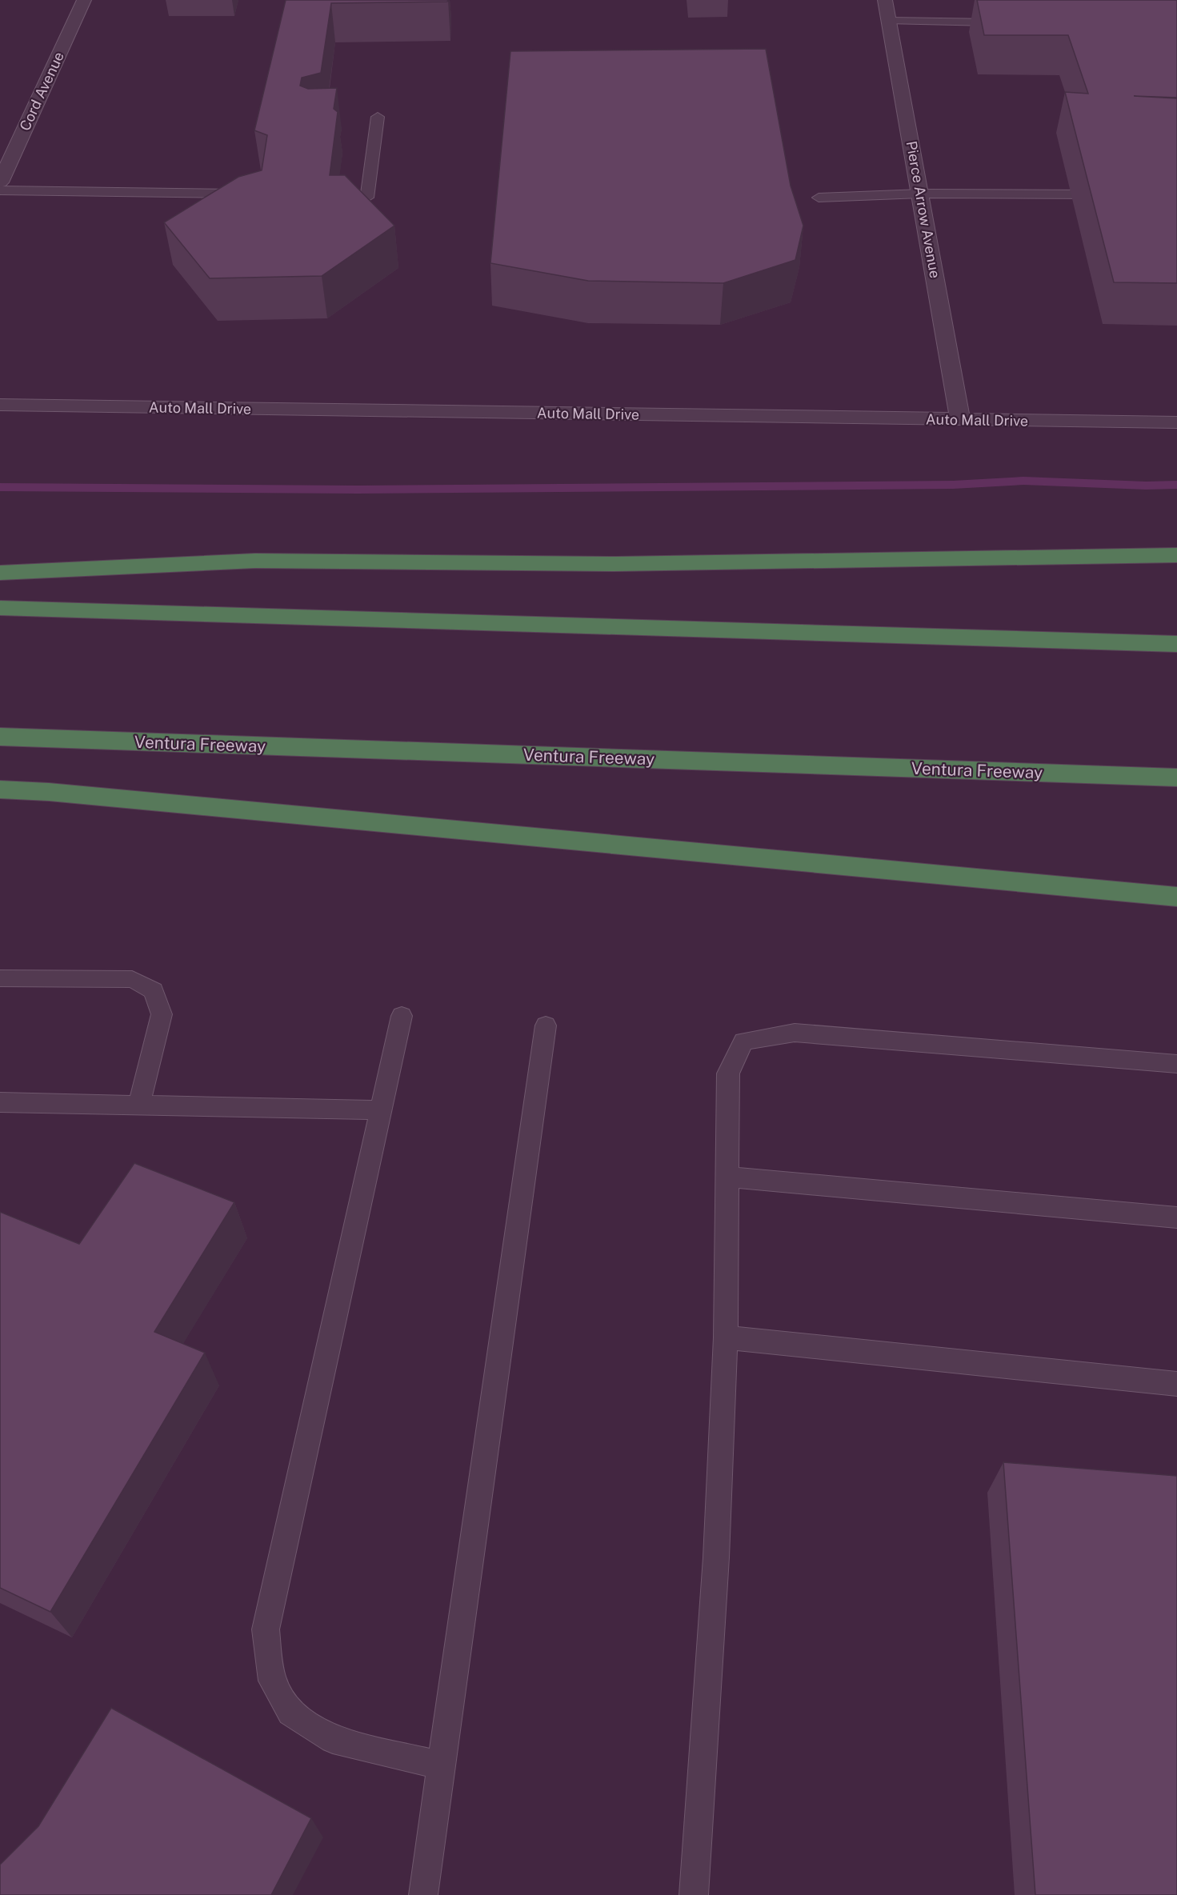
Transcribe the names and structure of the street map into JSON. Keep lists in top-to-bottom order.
{
  "streets": {
    "highway": ["Ventura Freeway"],
    "street": ["Cord Avenue", "Pierce Arrow Avenue", "Auto Mall Drive"]
  },
  "crossings": [
    ["Pierce Arrow Avenue", "Auto Mall Drive"]
  ]
}
